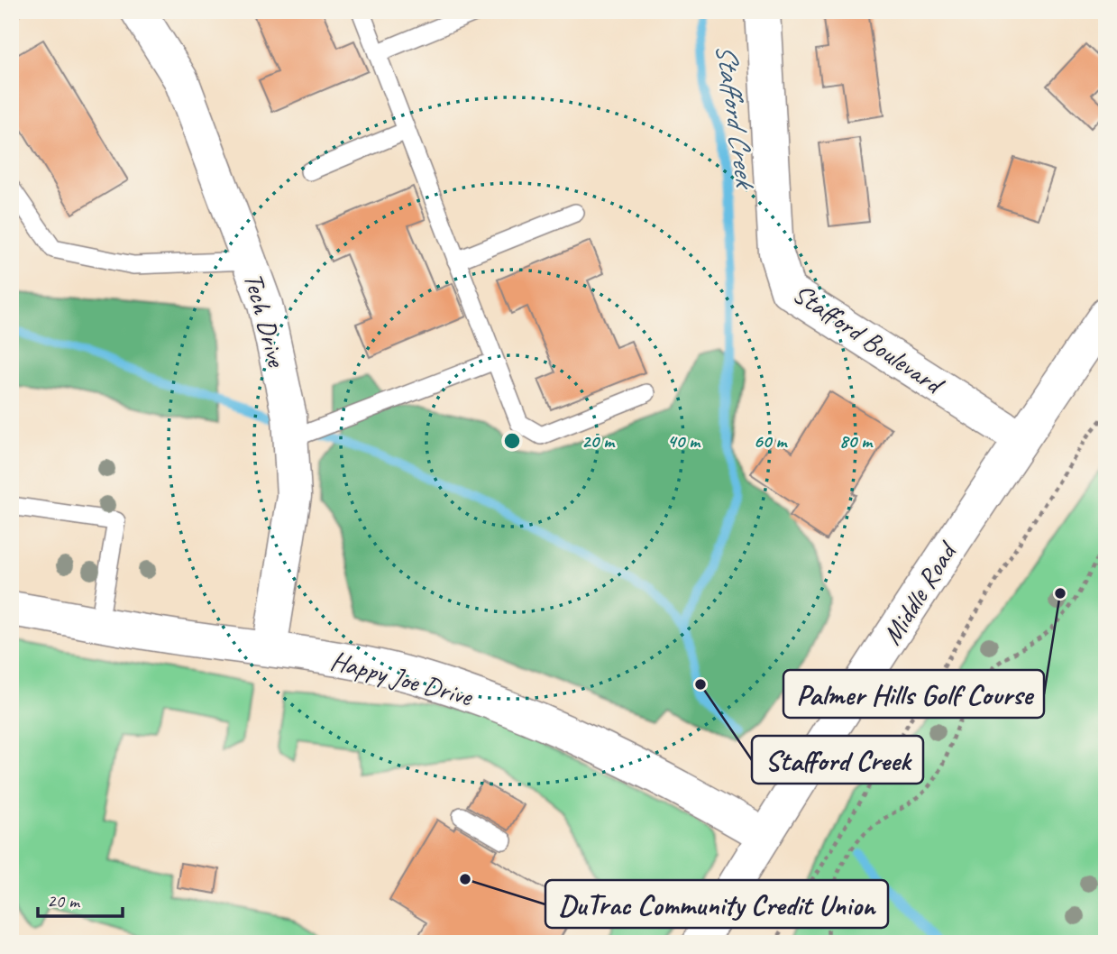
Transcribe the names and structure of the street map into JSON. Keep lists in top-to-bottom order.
{
  "streets": {
    "street": [
      "Tech Drive",
      "Stafford Boulevard",
      "Middle Road",
      "Happy Joe Drive"
    ]
  },
  "crossings": [
    ["Tech Drive", "Happy Joe Drive"],
    ["Stafford Boulevard", "Middle Road"],
    ["Middle Road", "Happy Joe Drive"]
  ],
  "water": ["Stafford Creek"],
  "places": ["Palmer Hills Golf Course", "Stafford Creek", "DuTrac Community Credit Union"],
  "scale_bar": "20 m",
  "rings": [
    "20 m",
    "40 m",
    "60 m",
    "80 m"
  ]
}
